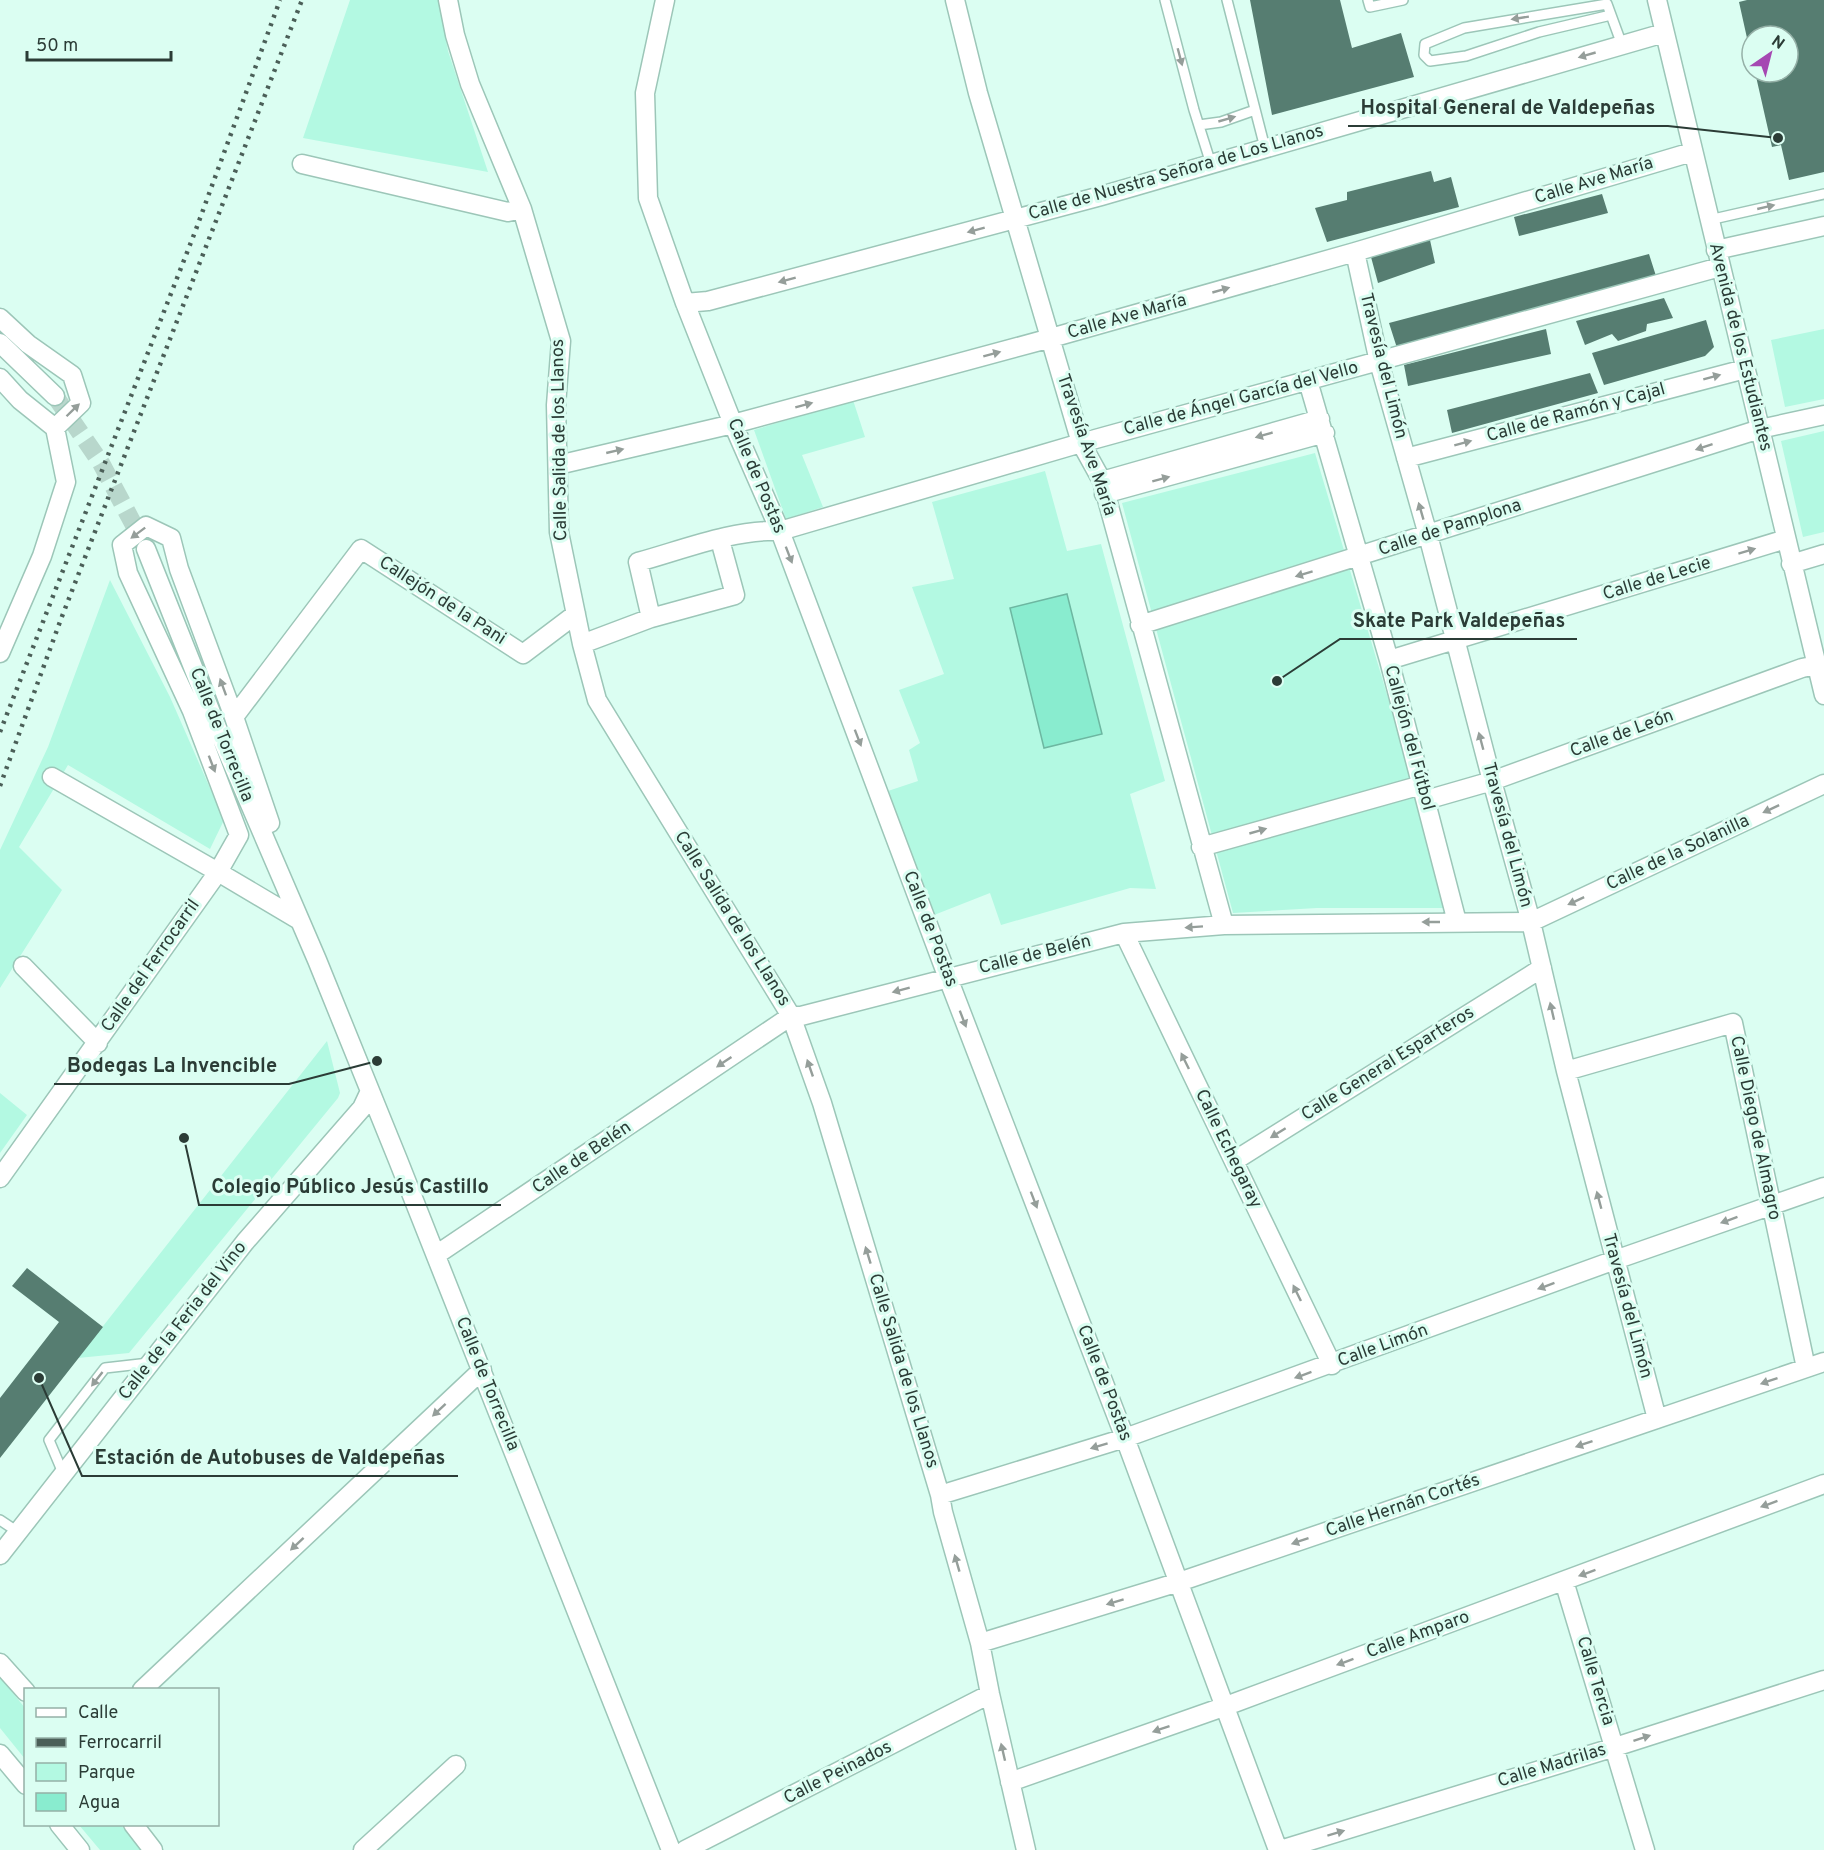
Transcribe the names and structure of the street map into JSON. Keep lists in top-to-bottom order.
{
  "streets": {
    "street": [
      "Calle de Nuestra Señora de Los Llanos",
      "Calle Ave María",
      "Avenida de los Estudiantes",
      "Travesía del Limón",
      "Calle de Ángel García del Vello",
      "Calle de Ramón y Cajal",
      "Calle Salida de los Llanos",
      "Travesía Ave María",
      "Calle de Postas",
      "Calle de Pamplona",
      "Calle de Lecie",
      "Callejón de la Pani",
      "Calle de León",
      "Calle de Torrecilla",
      "Callejón del Fútbol",
      "Calle de la Solanilla",
      "Calle de Belén",
      "Calle del Ferrocarril",
      "Calle General Esparteros",
      "Calle Diego de Almagro",
      "Calle Echegaray",
      "Calle de la Feria del Vino",
      "Calle Limón",
      "Calle Hernán Cortés",
      "Calle Amparo",
      "Calle Tercia",
      "Calle Madrilas",
      "Calle Peinados"
    ]
  },
  "crossings": [
    ["Calle de Nuestra Señora de Los Llanos", "Avenida de los Estudiantes"],
    ["Calle de Nuestra Señora de Los Llanos", "Travesía Ave María"],
    ["Calle de Nuestra Señora de Los Llanos", "Calle de Postas"],
    ["Calle Ave María", "Avenida de los Estudiantes"],
    ["Calle Ave María", "Travesía del Limón"],
    ["Calle Ave María", "Calle Salida de los Llanos"],
    ["Calle Ave María", "Travesía Ave María"],
    ["Calle Ave María", "Calle de Postas"],
    ["Avenida de los Estudiantes", "Calle de Ángel García del Vello"],
    ["Avenida de los Estudiantes", "Calle de Ramón y Cajal"],
    ["Avenida de los Estudiantes", "Calle de Pamplona"],
    ["Avenida de los Estudiantes", "Calle de Lecie"],
    ["Avenida de los Estudiantes", "Calle de León"],
    ["Travesía del Limón", "Calle de Ángel García del Vello"],
    ["Travesía del Limón", "Calle de Ramón y Cajal"],
    ["Travesía del Limón", "Calle de Pamplona"],
    ["Travesía del Limón", "Calle de Lecie"],
    ["Travesía del Limón", "Calle de León"],
    ["Travesía del Limón", "Calle de la Solanilla"],
    ["Travesía del Limón", "Calle de Belén"],
    ["Travesía del Limón", "Calle General Esparteros"],
    ["Travesía del Limón", "Calle Diego de Almagro"],
    ["Travesía del Limón", "Calle Limón"],
    ["Travesía del Limón", "Calle Hernán Cortés"],
    ["Calle de Ángel García del Vello", "Travesía Ave María"],
    ["Calle de Ángel García del Vello", "Calle de Postas"],
    ["Calle de Ángel García del Vello", "Callejón del Fútbol"],
    ["Calle Salida de los Llanos", "Callejón de la Pani"],
    ["Calle Salida de los Llanos", "Calle de Belén"],
    ["Calle Salida de los Llanos", "Calle Limón"],
    ["Calle Salida de los Llanos", "Calle Hernán Cortés"],
    ["Calle Salida de los Llanos", "Calle Amparo"],
    ["Calle Salida de los Llanos", "Calle Peinados"],
    ["Travesía Ave María", "Calle de Pamplona"],
    ["Travesía Ave María", "Calle de León"],
    ["Travesía Ave María", "Calle de Belén"],
    ["Calle de Postas", "Calle de Belén"],
    ["Calle de Postas", "Calle Limón"],
    ["Calle de Postas", "Calle Hernán Cortés"],
    ["Calle de Postas", "Calle Amparo"],
    ["Calle de Postas", "Calle Madrilas"],
    ["Calle de Pamplona", "Callejón del Fútbol"],
    ["Calle de Lecie", "Callejón del Fútbol"],
    ["Callejón de la Pani", "Calle del Ferrocarril"],
    ["Calle de León", "Callejón del Fútbol"],
    ["Calle de Torrecilla", "Calle de Belén"],
    ["Calle de Torrecilla", "Calle de la Feria del Vino"],
    ["Callejón del Fútbol", "Calle de Belén"],
    ["Calle de la Solanilla", "Calle de Belén"],
    ["Calle de Belén", "Calle Echegaray"],
    ["Calle General Esparteros", "Calle Echegaray"],
    ["Calle Diego de Almagro", "Calle Limón"],
    ["Calle Diego de Almagro", "Calle Hernán Cortés"],
    ["Calle Echegaray", "Calle Limón"],
    ["Calle Amparo", "Calle Tercia"],
    ["Calle Tercia", "Calle Madrilas"]
  ],
  "one_way": [
    "Calle de Nuestra Señora de Los Llanos",
    "Calle Ave María",
    "Travesía del Limón",
    "Calle de Ramón y Cajal",
    "Calle Salida de los Llanos",
    "Calle de Postas",
    "Calle de Lecie",
    "Calle de León",
    "Calle de la Solanilla",
    "Calle de Belén",
    "Calle General Esparteros",
    "Calle Echegaray",
    "Calle Limón",
    "Calle Hernán Cortés",
    "Calle Amparo",
    "Calle Madrilas"
  ],
  "places": [
    "Hospital General de Valdepeñas",
    "Skate Park Valdepeñas",
    "Bodegas La Invencible",
    "Colegio Público Jesús Castillo",
    "Estación de Autobuses de Valdepeñas"
  ],
  "legend": [
    "Calle",
    "Ferrocarril",
    "Parque",
    "Agua"
  ],
  "scale_bar": "50 m",
  "north": "top right"
}
